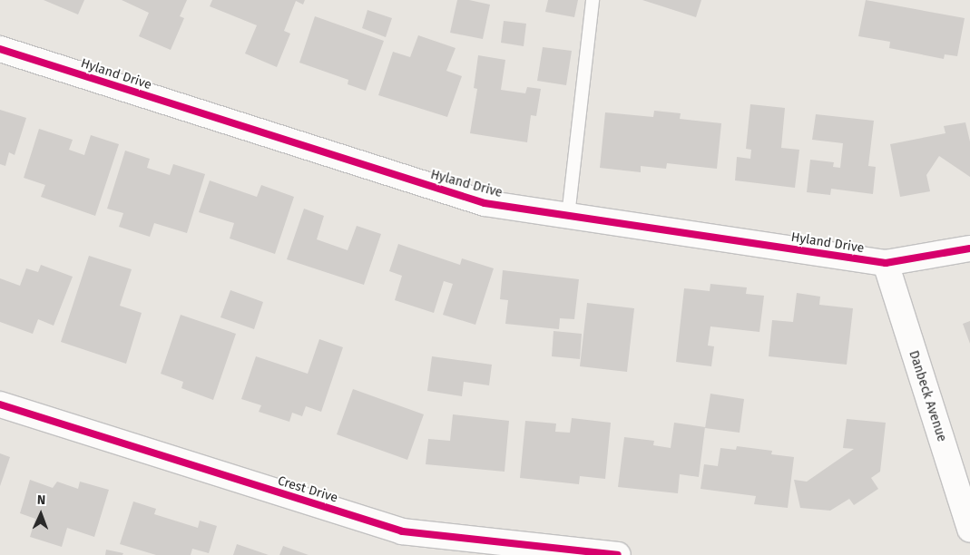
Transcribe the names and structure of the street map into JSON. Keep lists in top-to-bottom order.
{
  "streets": {
    "street": ["Hyland Drive", "Danbeck Avenue", "Crest Drive"]
  },
  "crossings": [
    ["Hyland Drive", "Danbeck Avenue"]
  ],
  "north": "top"
}
